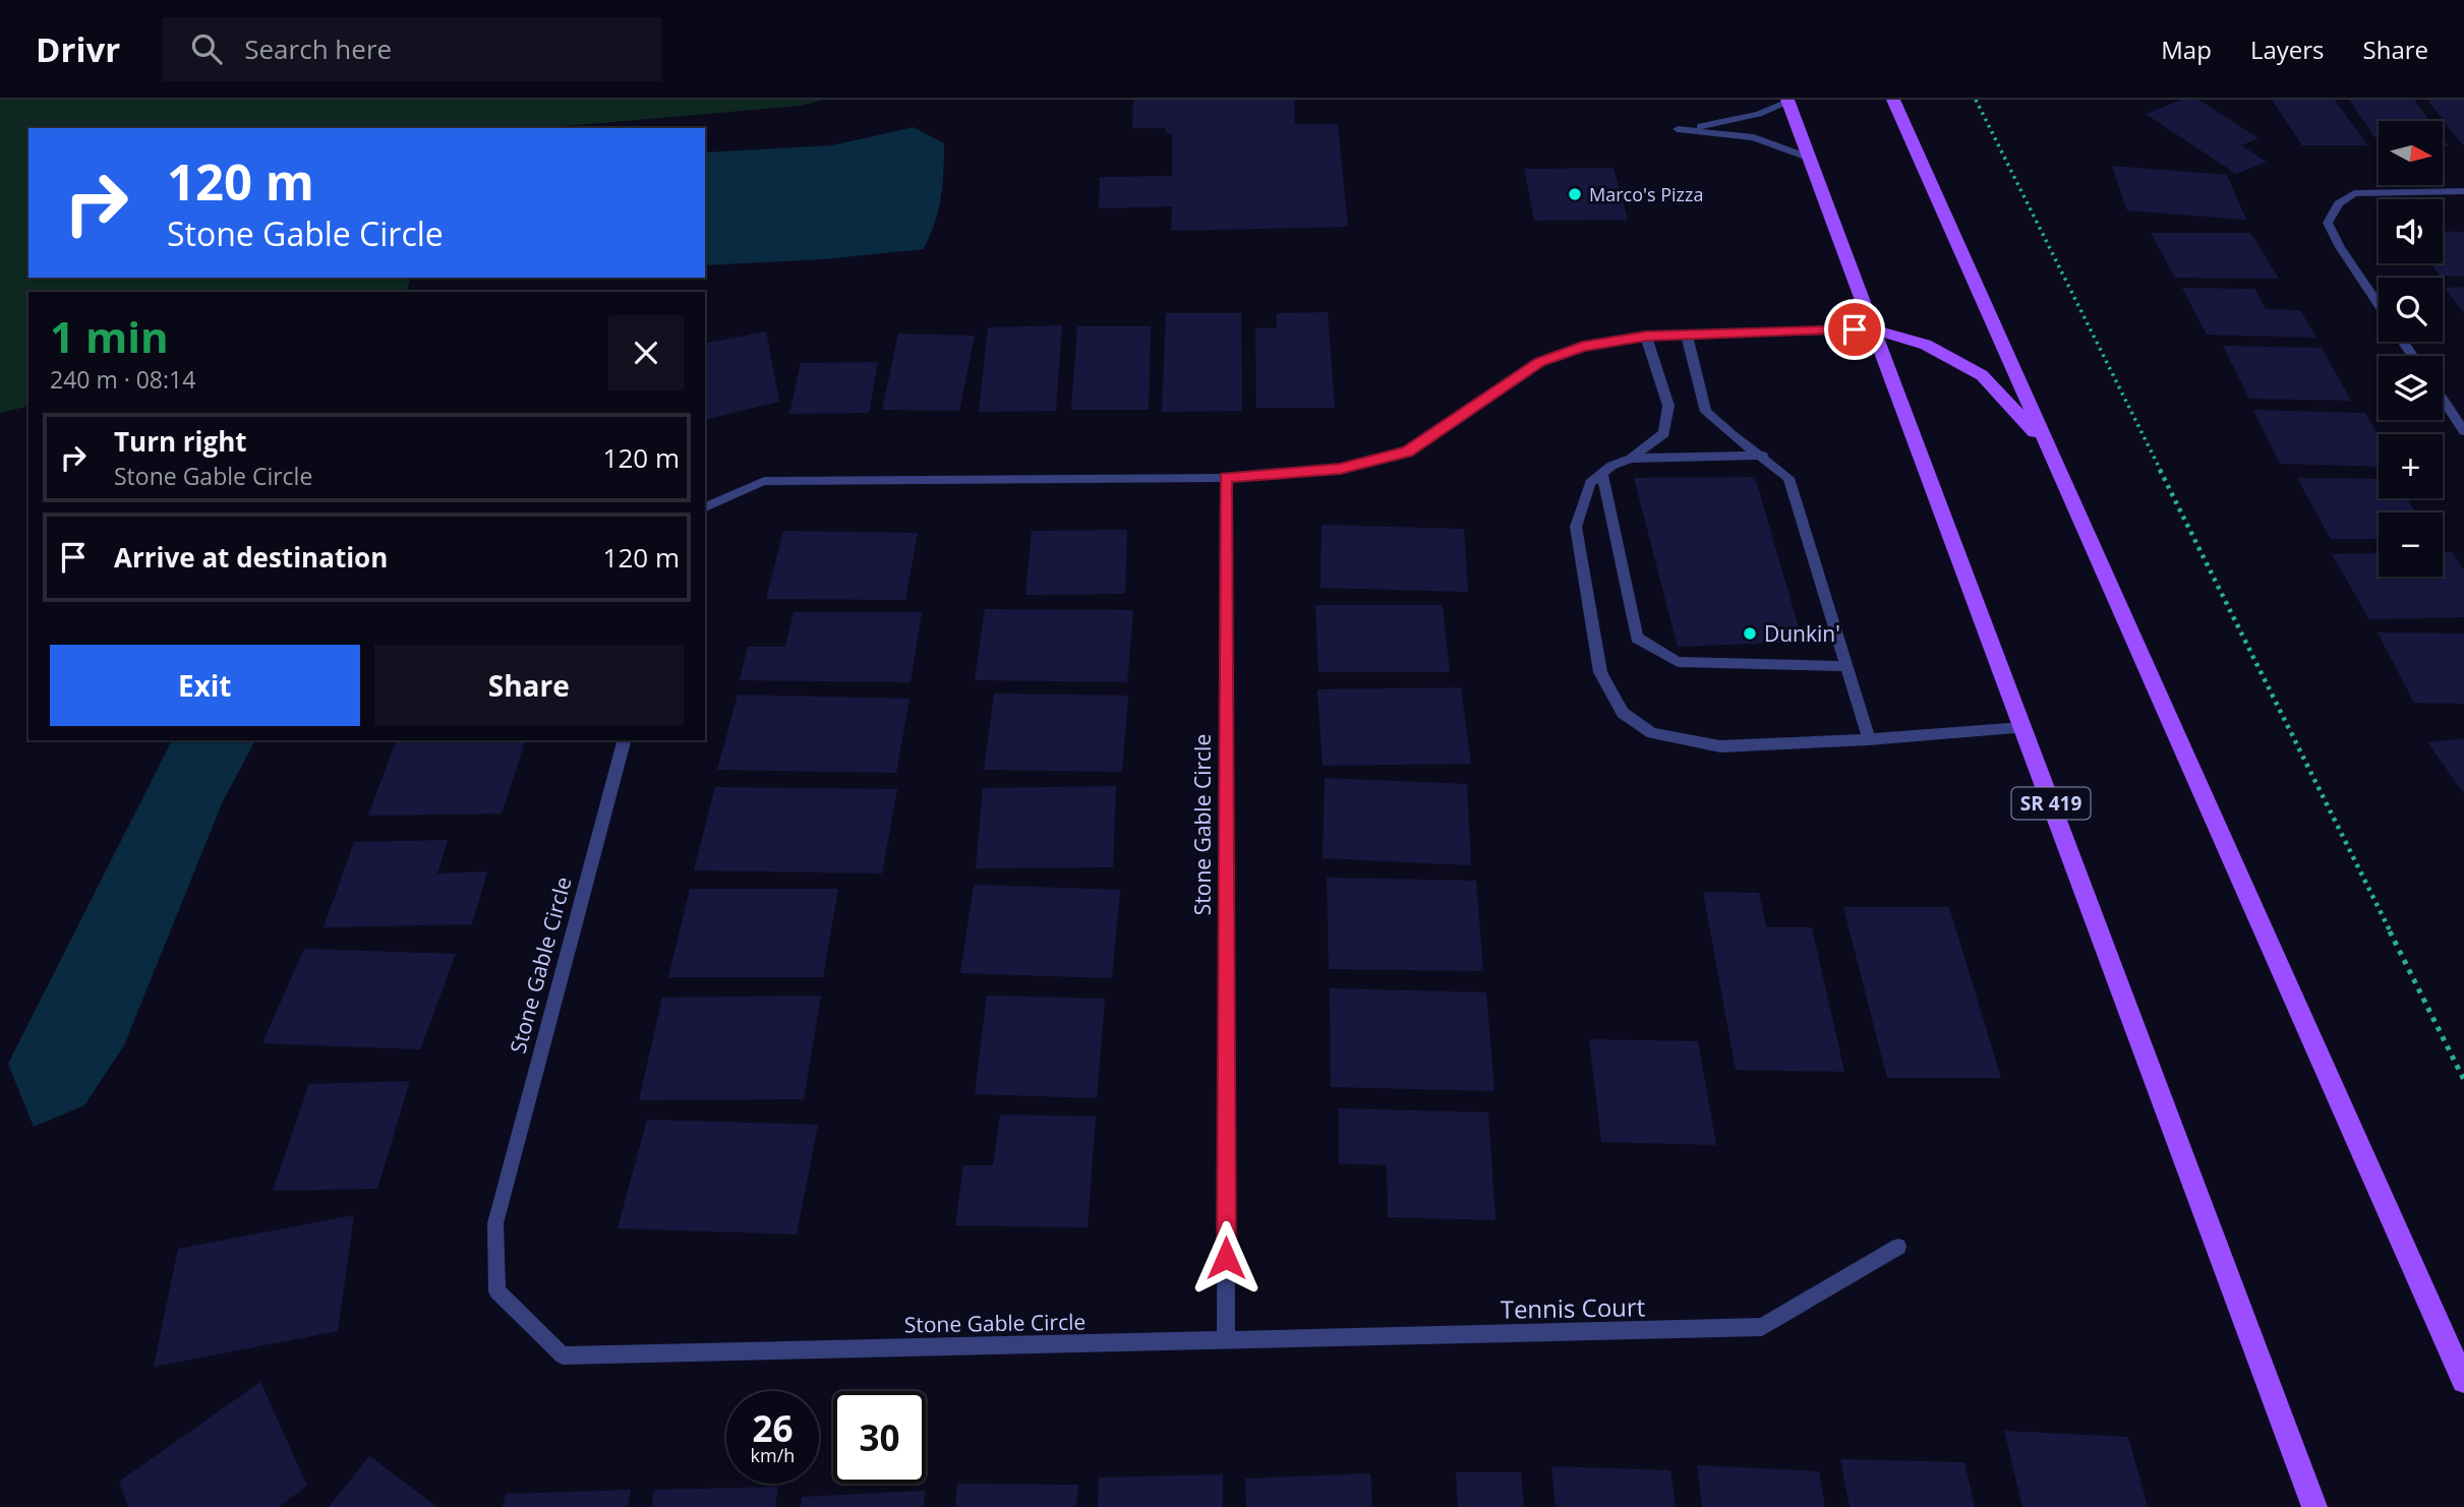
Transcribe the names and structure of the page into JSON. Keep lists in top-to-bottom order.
{
  "streets": {
    "main road": ["SR 419"],
    "street": ["Stone Gable Circle", "Tennis Court"]
  },
  "crossings": [
    ["Stone Gable Circle", "Tennis Court"]
  ],
  "places": ["Marco's Pizza", "Dunkin'"],
  "north": "right",
  "page": {
    "header": "Drivr",
    "search": "Search here",
    "nav": ["Map", "Layers", "Share"],
    "map_buttons": ["+", "−"],
    "turn": ["120 m", "Stone Gable Circle"],
    "heading": ["1 min", "240 m · 08:14"],
    "list": [
      {
        "name": "Turn right",
        "note": "Stone Gable Circle",
        "value": "120 m"
      },
      {
        "name": "Arrive at destination",
        "value": "120 m"
      }
    ],
    "buttons": ["Exit", "Share"],
    "speed": "26 km/h",
    "limit": "30"
  }
}
